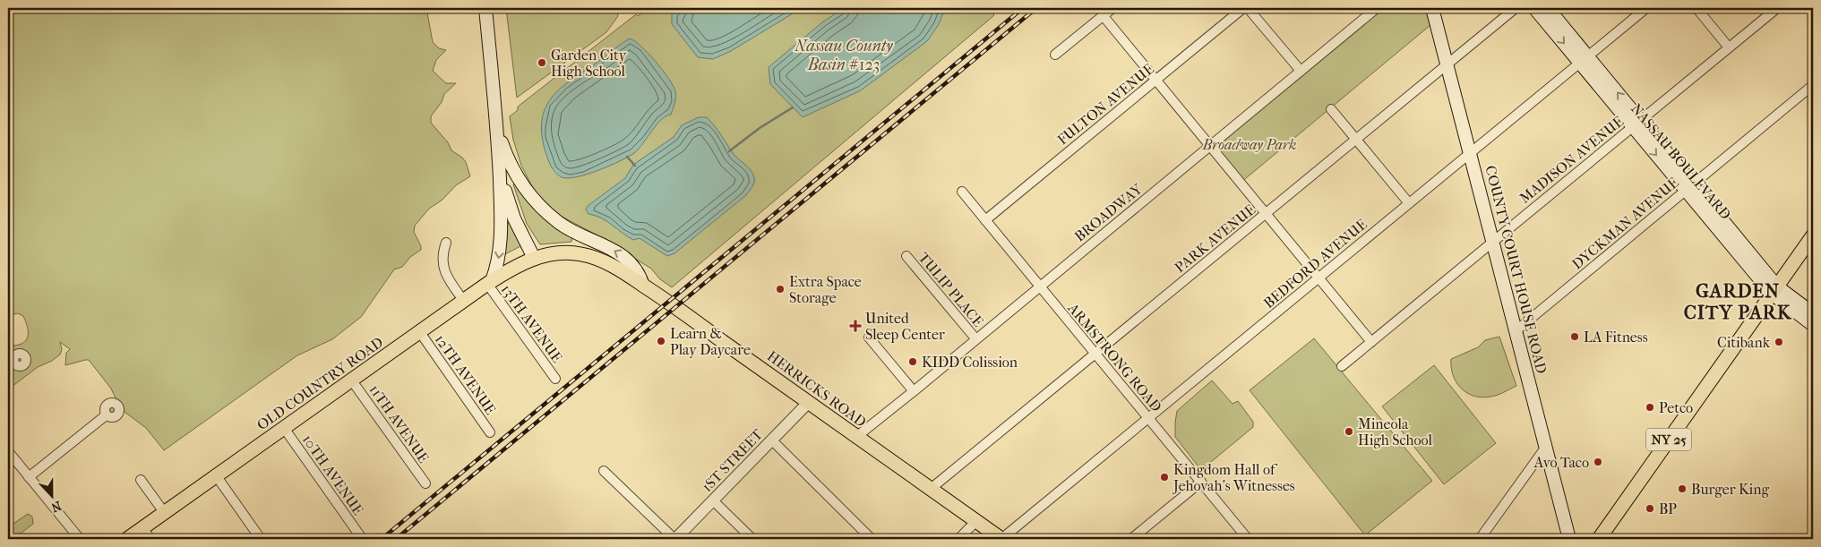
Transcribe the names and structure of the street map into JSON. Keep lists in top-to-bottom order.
{
  "streets": {
    "main road": [
      "NASSAU BOULEVARD",
      "COUNTY COURT HOUSE ROAD",
      "OLD COUNTRY ROAD",
      "HERRICKS ROAD",
      "NY 25"
    ],
    "street": [
      "FULTON AVENUE",
      "MADISON AVENUE",
      "BROADWAY",
      "DYCKMAN AVENUE",
      "PARK AVENUE",
      "BEDFORD AVENUE",
      "TULIP PLACE",
      "13TH AVENUE",
      "ARMSTRONG ROAD",
      "12TH AVENUE",
      "11TH AVENUE",
      "1ST STREET",
      "10TH AVENUE"
    ]
  },
  "crossings": [
    ["FULTON AVENUE", "ARMSTRONG ROAD"],
    ["MADISON AVENUE", "NASSAU BOULEVARD"],
    ["MADISON AVENUE", "COUNTY COURT HOUSE ROAD"],
    ["NASSAU BOULEVARD", "DYCKMAN AVENUE"],
    ["NASSAU BOULEVARD", "BEDFORD AVENUE"],
    ["NASSAU BOULEVARD", "NY 25"],
    ["BROADWAY", "TULIP PLACE"],
    ["BROADWAY", "ARMSTRONG ROAD"],
    ["BROADWAY", "HERRICKS ROAD"],
    ["DYCKMAN AVENUE", "COUNTY COURT HOUSE ROAD"],
    ["PARK AVENUE", "COUNTY COURT HOUSE ROAD"],
    ["PARK AVENUE", "ARMSTRONG ROAD"],
    ["PARK AVENUE", "HERRICKS ROAD"],
    ["BEDFORD AVENUE", "COUNTY COURT HOUSE ROAD"],
    ["BEDFORD AVENUE", "ARMSTRONG ROAD"],
    ["BEDFORD AVENUE", "HERRICKS ROAD"],
    ["13TH AVENUE", "OLD COUNTRY ROAD"],
    ["12TH AVENUE", "OLD COUNTRY ROAD"],
    ["OLD COUNTRY ROAD", "HERRICKS ROAD"],
    ["OLD COUNTRY ROAD", "11TH AVENUE"],
    ["OLD COUNTRY ROAD", "10TH AVENUE"],
    ["HERRICKS ROAD", "1ST STREET"]
  ],
  "districts": ["GARDEN CITY PARK"],
  "water": ["Nassau County Basin #123"],
  "parks": ["Broadway Park"],
  "places": {
    "other": [
      "Garden City High School",
      "Extra Space Storage",
      "LA Fitness",
      "Learn & Play Daycare",
      "Citibank",
      "KIDD Colission",
      "Petco",
      "Mineola High School",
      "Avo Taco",
      "Kingdom Hall of Jehovah’s Witnesses",
      "Burger King",
      "BP"
    ],
    "health": ["United Sleep Center"]
  },
  "north": "bottom"
}
